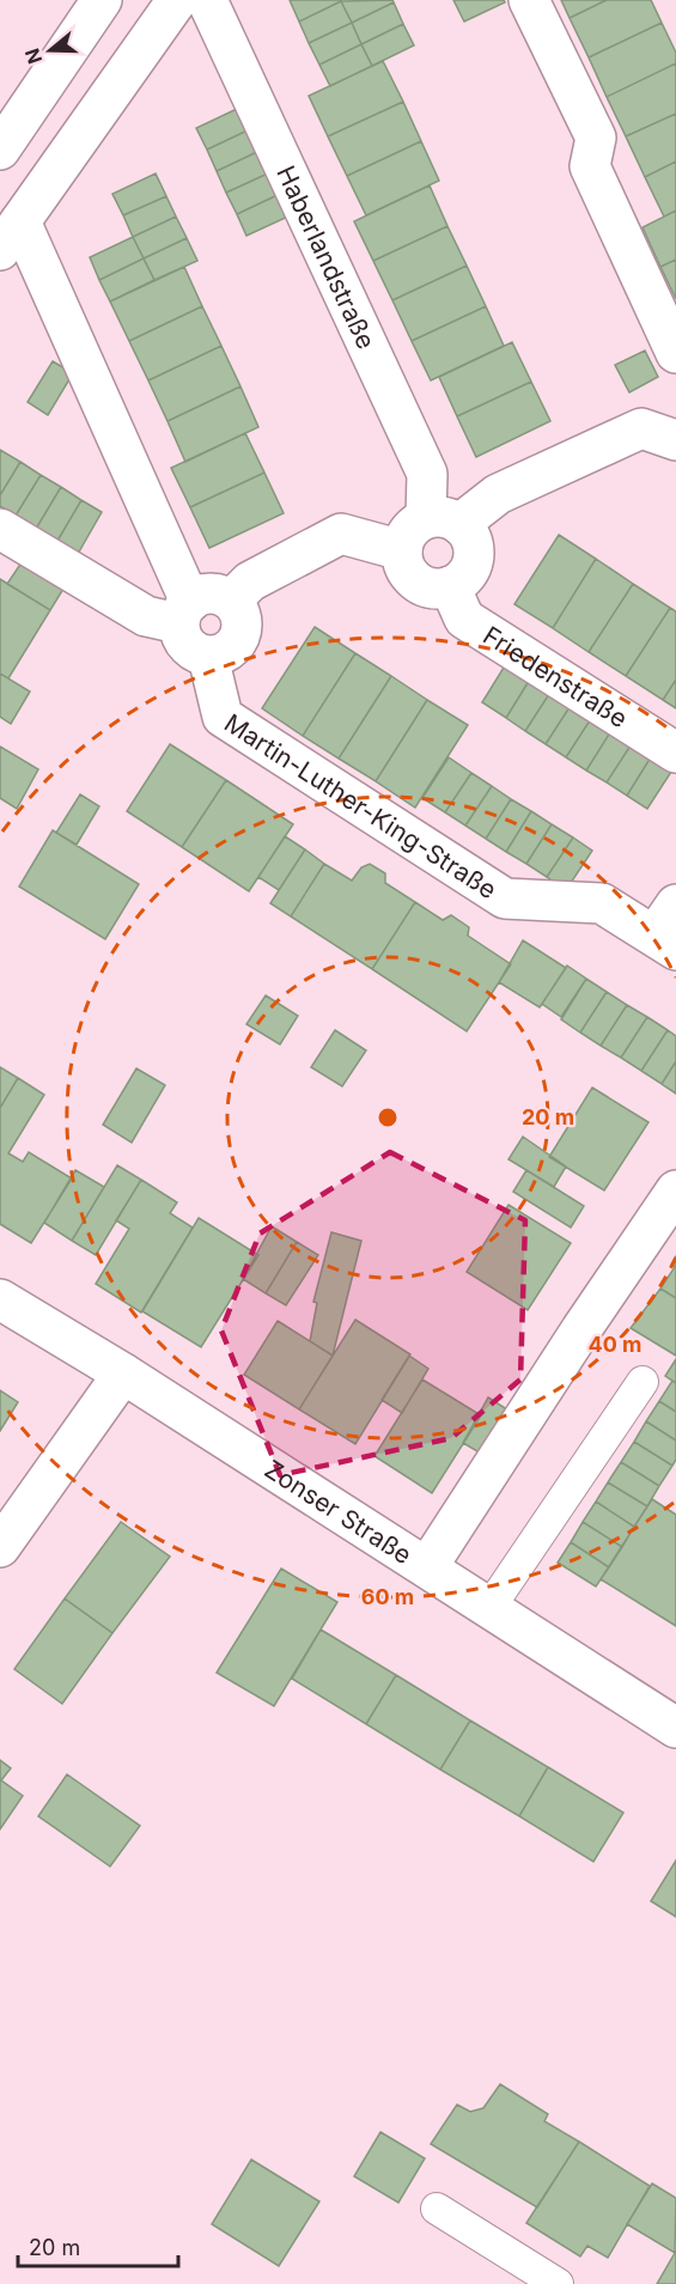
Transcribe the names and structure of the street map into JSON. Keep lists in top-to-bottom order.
{
  "streets": {
    "street": [
      "Haberlandstraße",
      "Friedenstraße",
      "Martin-Luther-King-Straße",
      "Zonser Straße"
    ]
  },
  "crossings": [
    ["Haberlandstraße", "Friedenstraße"]
  ],
  "scale_bar": "20 m",
  "north": "left",
  "rings": ["20 m", "40 m", "60 m"]
}
